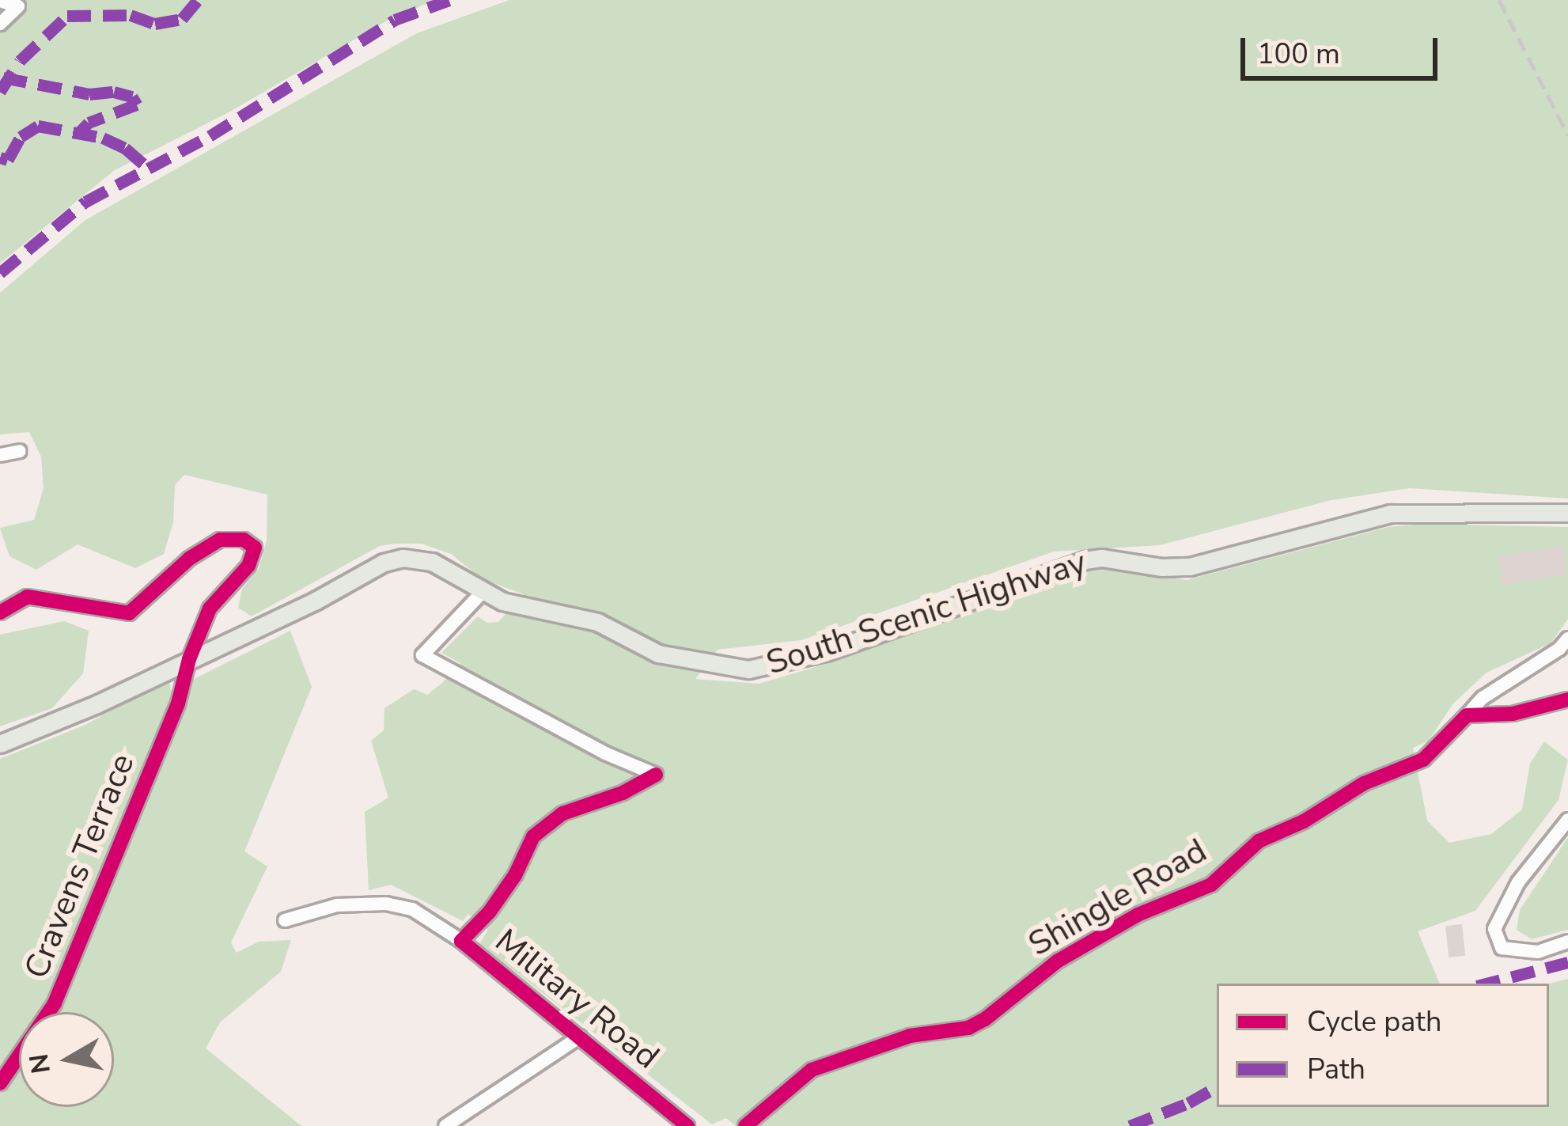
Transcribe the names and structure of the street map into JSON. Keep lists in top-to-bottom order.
{
  "streets": {
    "main road": ["South Scenic Highway"],
    "street": ["Cravens Terrace", "Shingle Road", "Military Road"]
  },
  "crossings": [
    ["South Scenic Highway", "Cravens Terrace"],
    ["South Scenic Highway", "Military Road"]
  ],
  "legend": ["Cycle path", "Path"],
  "scale_bar": "100 m",
  "north": "left"
}
